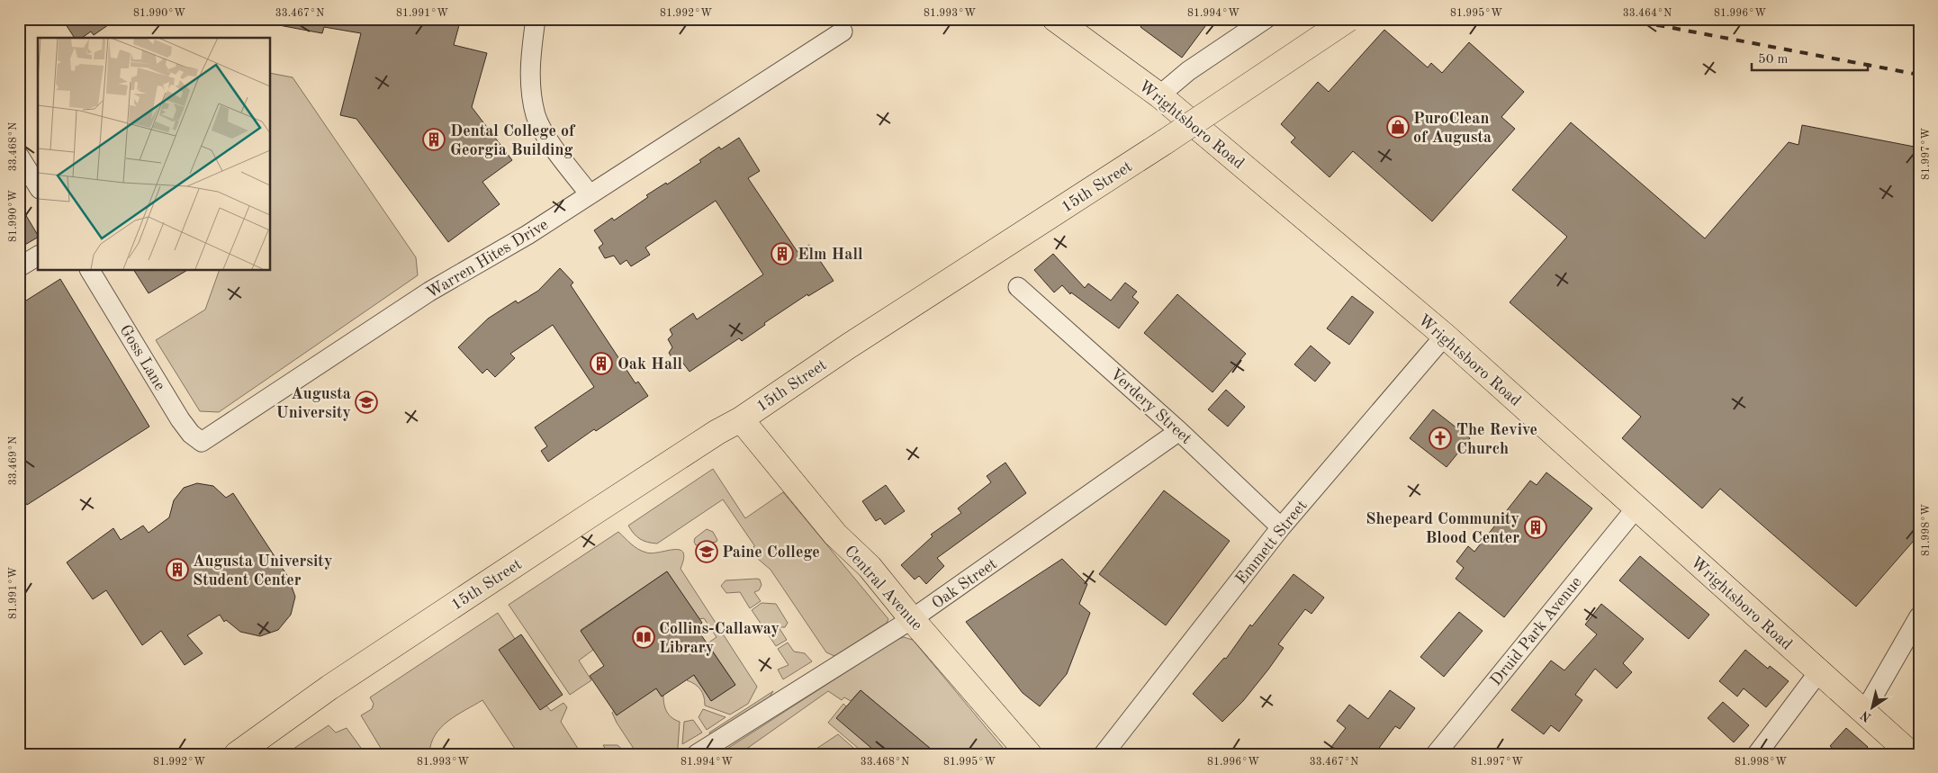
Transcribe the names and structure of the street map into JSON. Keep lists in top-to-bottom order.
{
  "streets": {
    "main road": ["Wrightsboro Road", "15th Street", "Central Avenue"],
    "street": [
      "Warren Hites Drive",
      "Goss Lane",
      "Verdery Street",
      "Emmett Street",
      "Oak Street",
      "Druid Park Avenue"
    ]
  },
  "crossings": [
    ["Wrightsboro Road", "Emmett Street"],
    ["Wrightsboro Road", "Druid Park Avenue"],
    ["15th Street", "Central Avenue"],
    ["Warren Hites Drive", "Goss Lane"],
    ["Verdery Street", "Emmett Street"],
    ["Verdery Street", "Oak Street"],
    ["Oak Street", "Central Avenue"]
  ],
  "places": {
    "shop": ["PuroClean of Augusta"],
    "building": [
      "Dental College of Georgia Building",
      "Elm Hall",
      "Oak Hall",
      "Shepeard Community Blood Center",
      "Augusta University Student Center"
    ],
    "school or university": ["Augusta University", "Paine College"],
    "church": ["The Revive Church"],
    "library": ["Collins-Callaway Library"]
  },
  "scale_bar": "50 m",
  "north": "bottom left",
  "coordinates": [
    "81.990°W",
    "33.467°N",
    "81.991°W",
    "81.992°W",
    "81.993°W",
    "81.994°W",
    "81.995°W",
    "33.464°N",
    "81.996°W",
    "33.468°N",
    "81.997°W",
    "33.469°N",
    "81.998°W"
  ]
}
